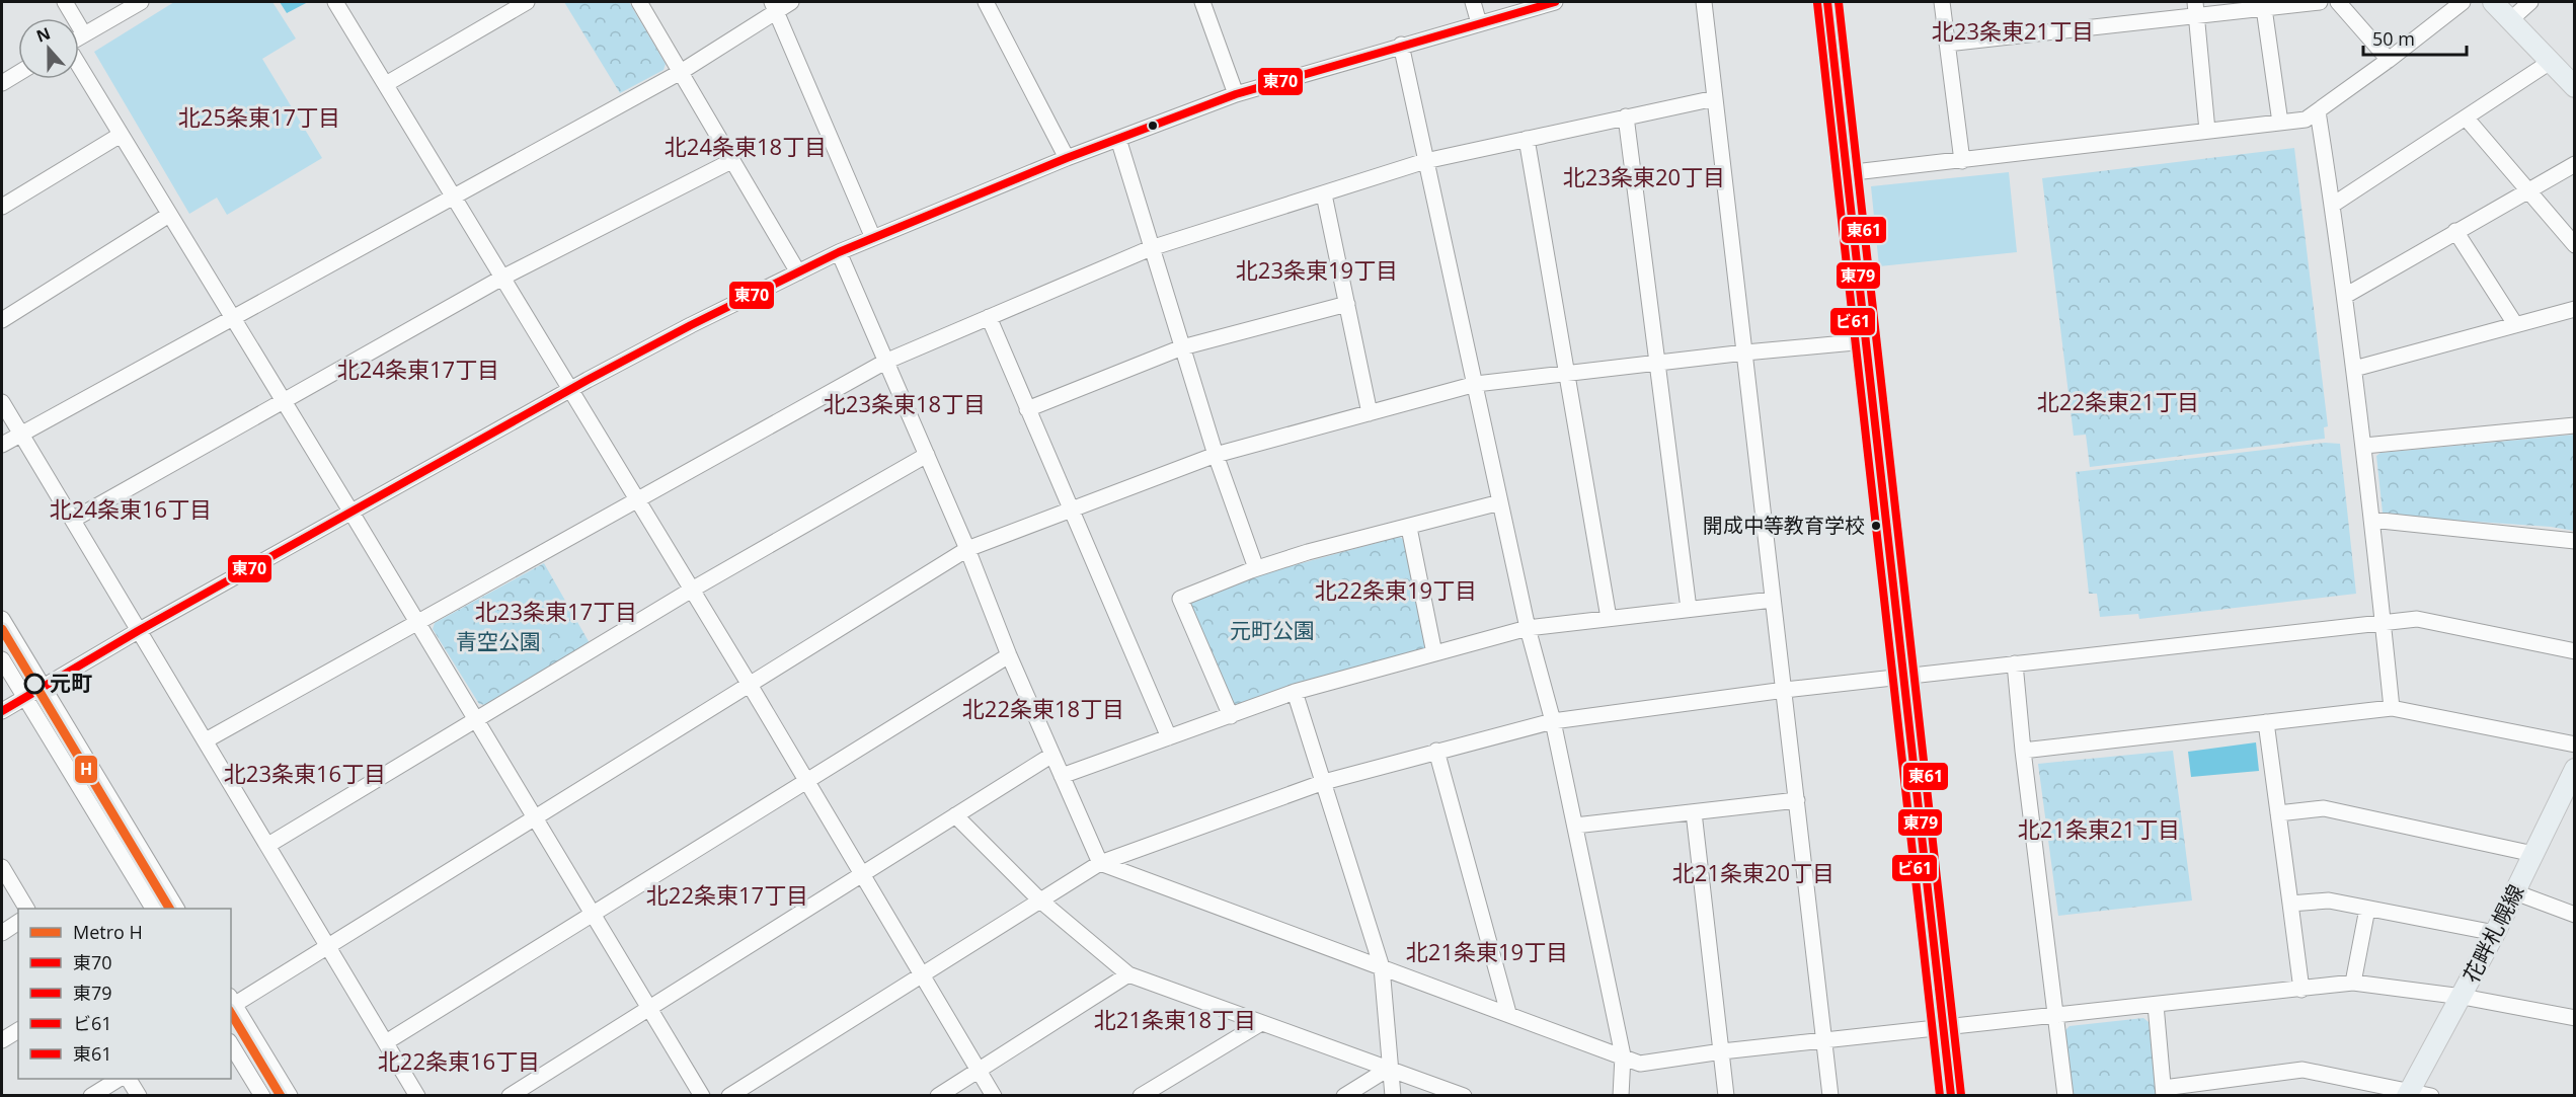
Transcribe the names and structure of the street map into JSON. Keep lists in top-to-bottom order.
{
  "streets": {
    "main road": ["花畔札幌線"]
  },
  "districts": [
    "北23条東21丁目",
    "北25条東17丁目",
    "北24条東18丁目",
    "北23条東20丁目",
    "北23条東19丁目",
    "北24条東17丁目",
    "北22条東21丁目",
    "北23条東18丁目",
    "北24条東16丁目",
    "北22条東19丁目",
    "北23条東17丁目",
    "北22条東18丁目",
    "北23条東16丁目",
    "北21条東21丁目",
    "北21条東20丁目",
    "北22条東17丁目",
    "北21条東19丁目",
    "北21条東18丁目",
    "北22条東16丁目"
  ],
  "parks": ["元町公園", "青空公園"],
  "places": ["開成中等教育学校", "元町"],
  "lines": [
    "transit line 東70",
    "transit line 東79",
    "transit line 東61",
    "transit line ビ61",
    "metro line H"
  ],
  "legend": [
    "Metro H",
    "東70",
    "東79",
    "ビ61",
    "東61"
  ],
  "scale_bar": "50 m",
  "north": "top"
}
